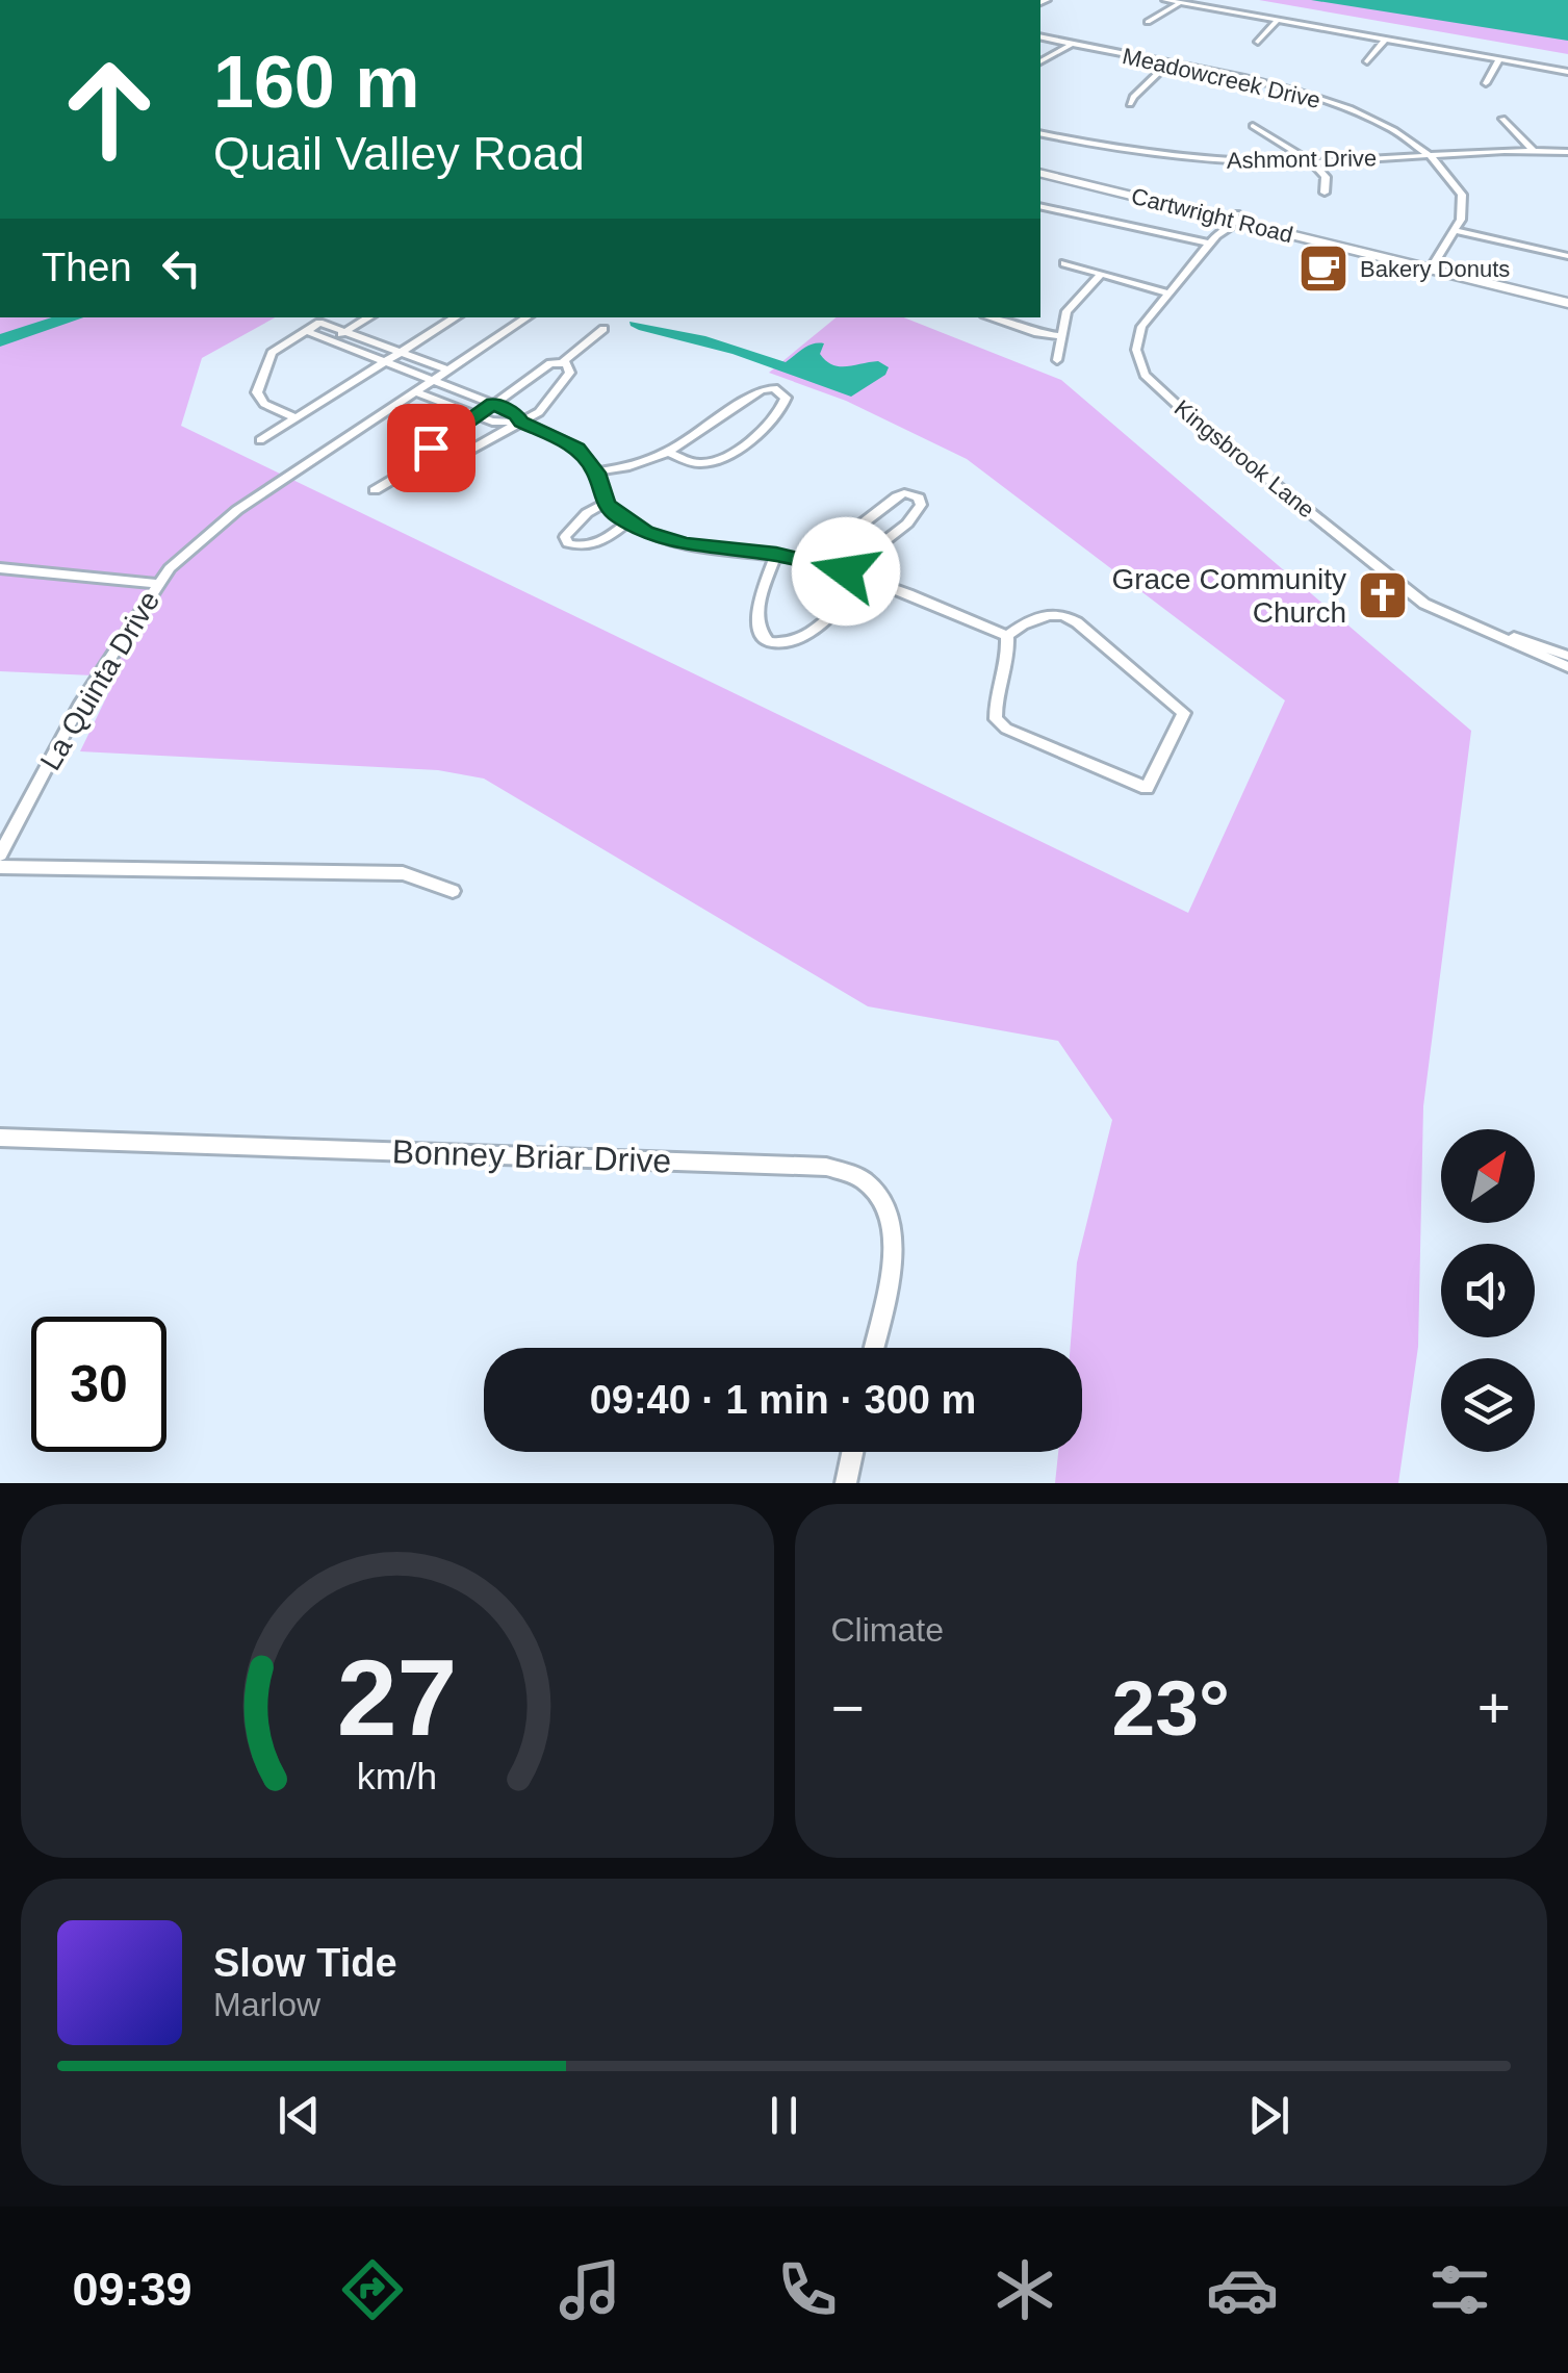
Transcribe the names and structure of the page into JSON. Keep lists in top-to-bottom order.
{
  "streets": {
    "main road": ["Cartwright Road"],
    "street": [
      "Meadowcreek Drive",
      "Ashmont Drive",
      "Kingsbrook Lane",
      "La Quinta Drive",
      "Bonney Briar Drive"
    ]
  },
  "crossings": [
    ["Meadowcreek Drive", "Ashmont Drive"],
    ["Cartwright Road", "Kingsbrook Lane"]
  ],
  "places": {
    "cafe": ["Bakery Donuts"],
    "church": ["Grace Community Church"]
  },
  "north": "top right",
  "page": {
    "turn": ["160 m", "Quail Valley Road"],
    "then": "Then",
    "limit": "30",
    "trip": "09:40 · 1 min · 300 m",
    "tile": "Climate",
    "heat": ["−", "23°", "+"],
    "song": ["Slow Tide", "Marlow"],
    "tabs": "09:39",
    "gauge": ["27", "km/h"]
  }
}
